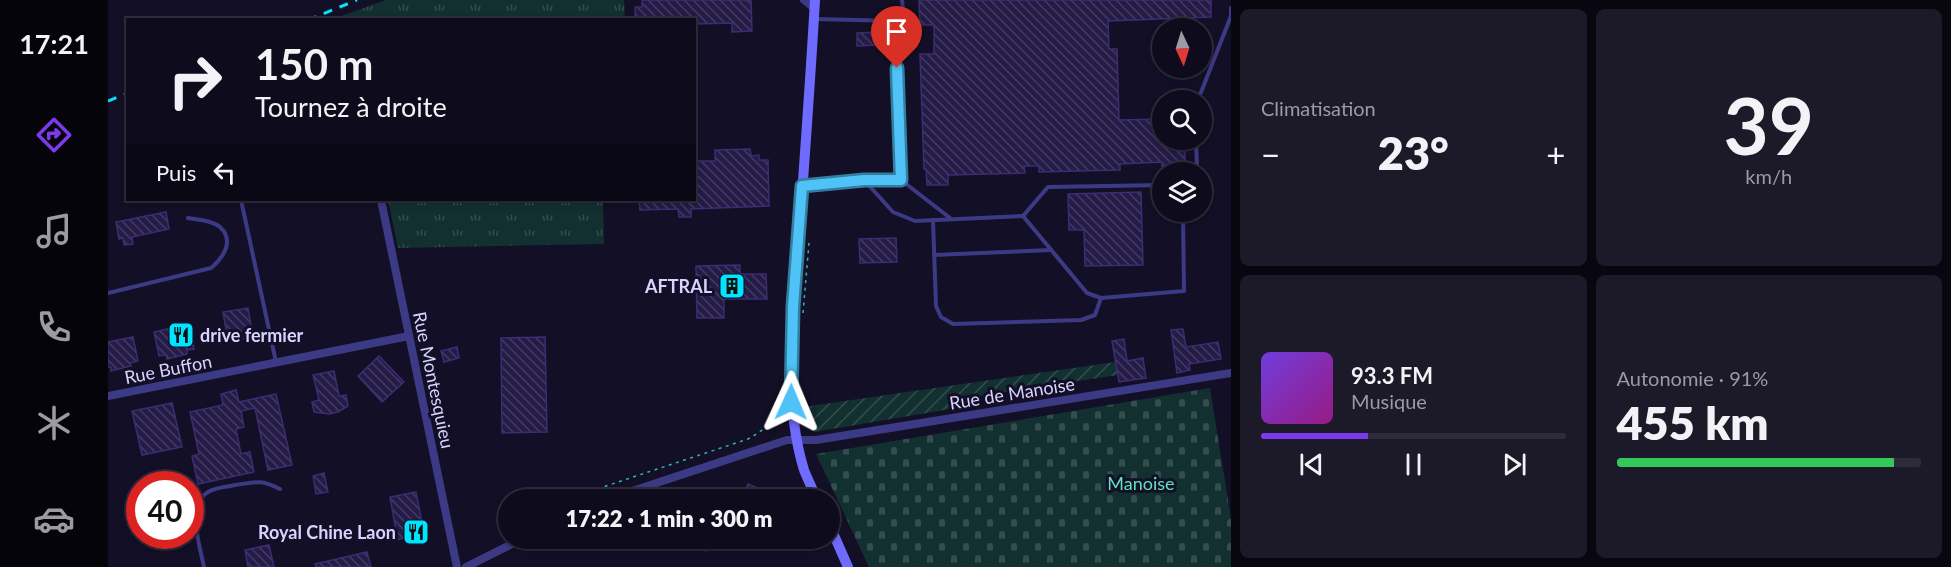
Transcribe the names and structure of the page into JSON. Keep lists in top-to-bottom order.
{
  "streets": {
    "street": ["Rue Buffon", "Rue Montesquieu", "Rue de Manoise"]
  },
  "crossings": [
    ["Rue Buffon", "Rue Montesquieu"]
  ],
  "parks": ["Manoise"],
  "places": {
    "building": ["AFTRAL"],
    "restaurant": ["drive fermier", "Royal Chine Laon"]
  },
  "north": "bottom",
  "page": {
    "tabs": "17:21",
    "tile": [
      "Climatisation",
      ["39", "km/h"],
      ["Autonomie · 91%", "455 km"]
    ],
    "turn": ["150 m", "Tournez à droite"],
    "heat": ["−", "23°", "+"],
    "then": "Puis",
    "song": ["93.3 FM", "Musique"],
    "limit": "40",
    "trip": "17:22 · 1 min · 300 m"
  }
}
